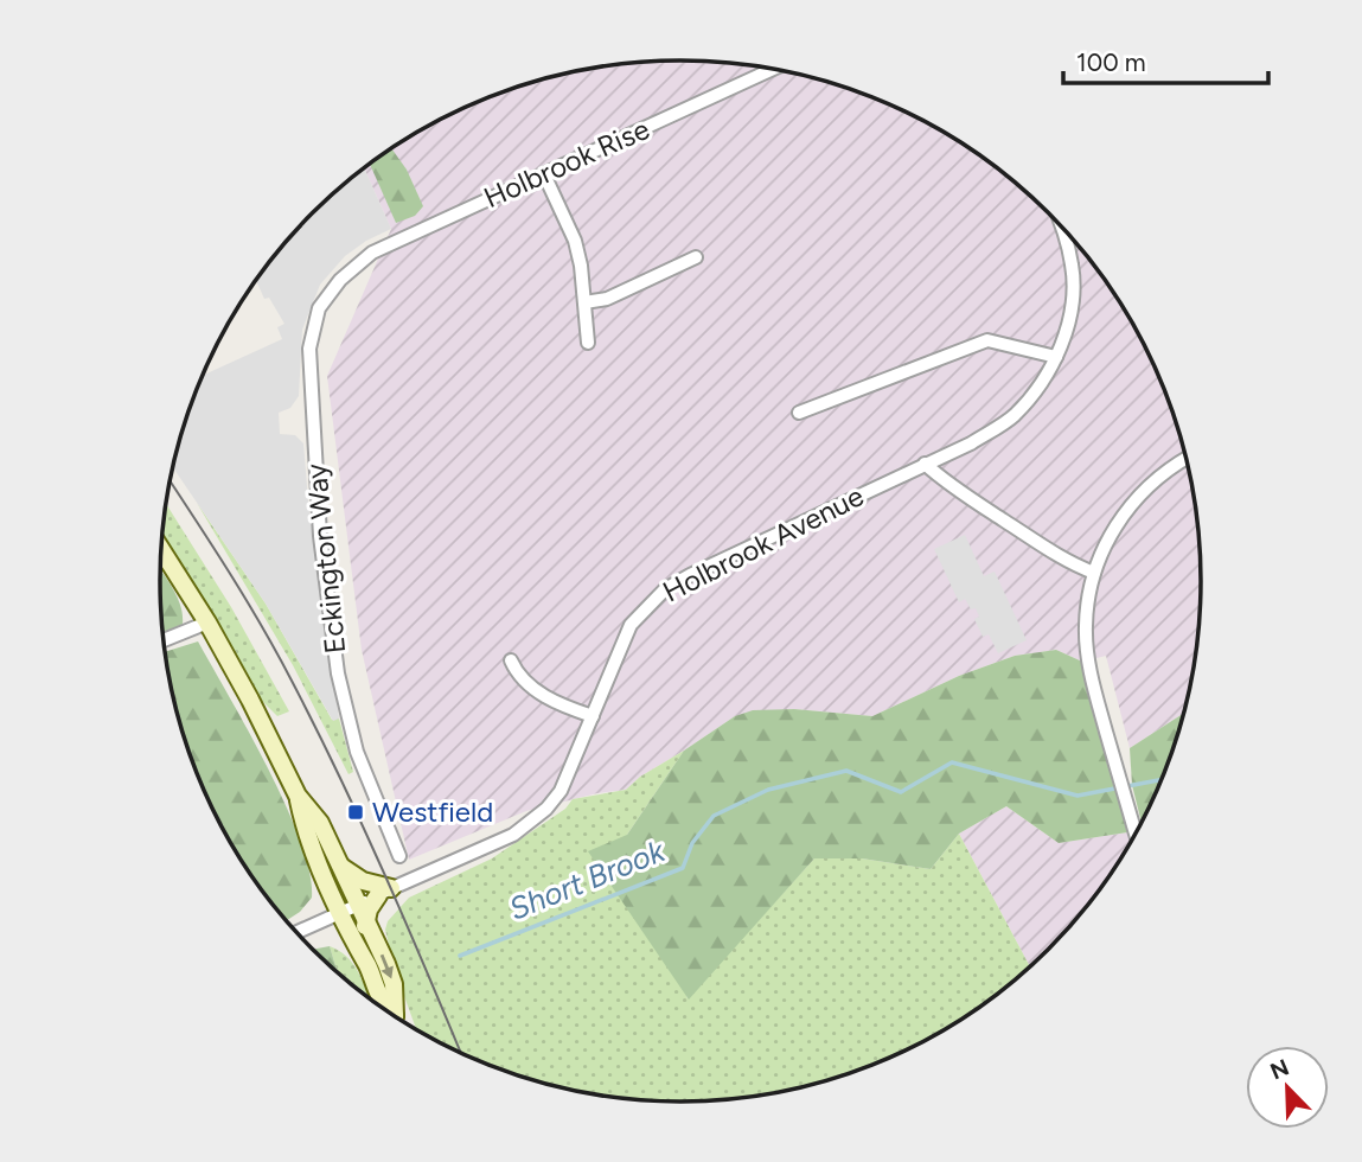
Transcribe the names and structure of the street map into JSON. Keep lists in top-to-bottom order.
{
  "streets": {
    "street": ["Holbrook Rise", "Holbrook Avenue", "Eckington Way"]
  },
  "crossings": [
    ["Holbrook Rise", "Eckington Way"]
  ],
  "water": ["Short Brook"],
  "places": {
    "transit": ["Westfield"]
  },
  "scale_bar": "100 m",
  "north": "top left"
}
